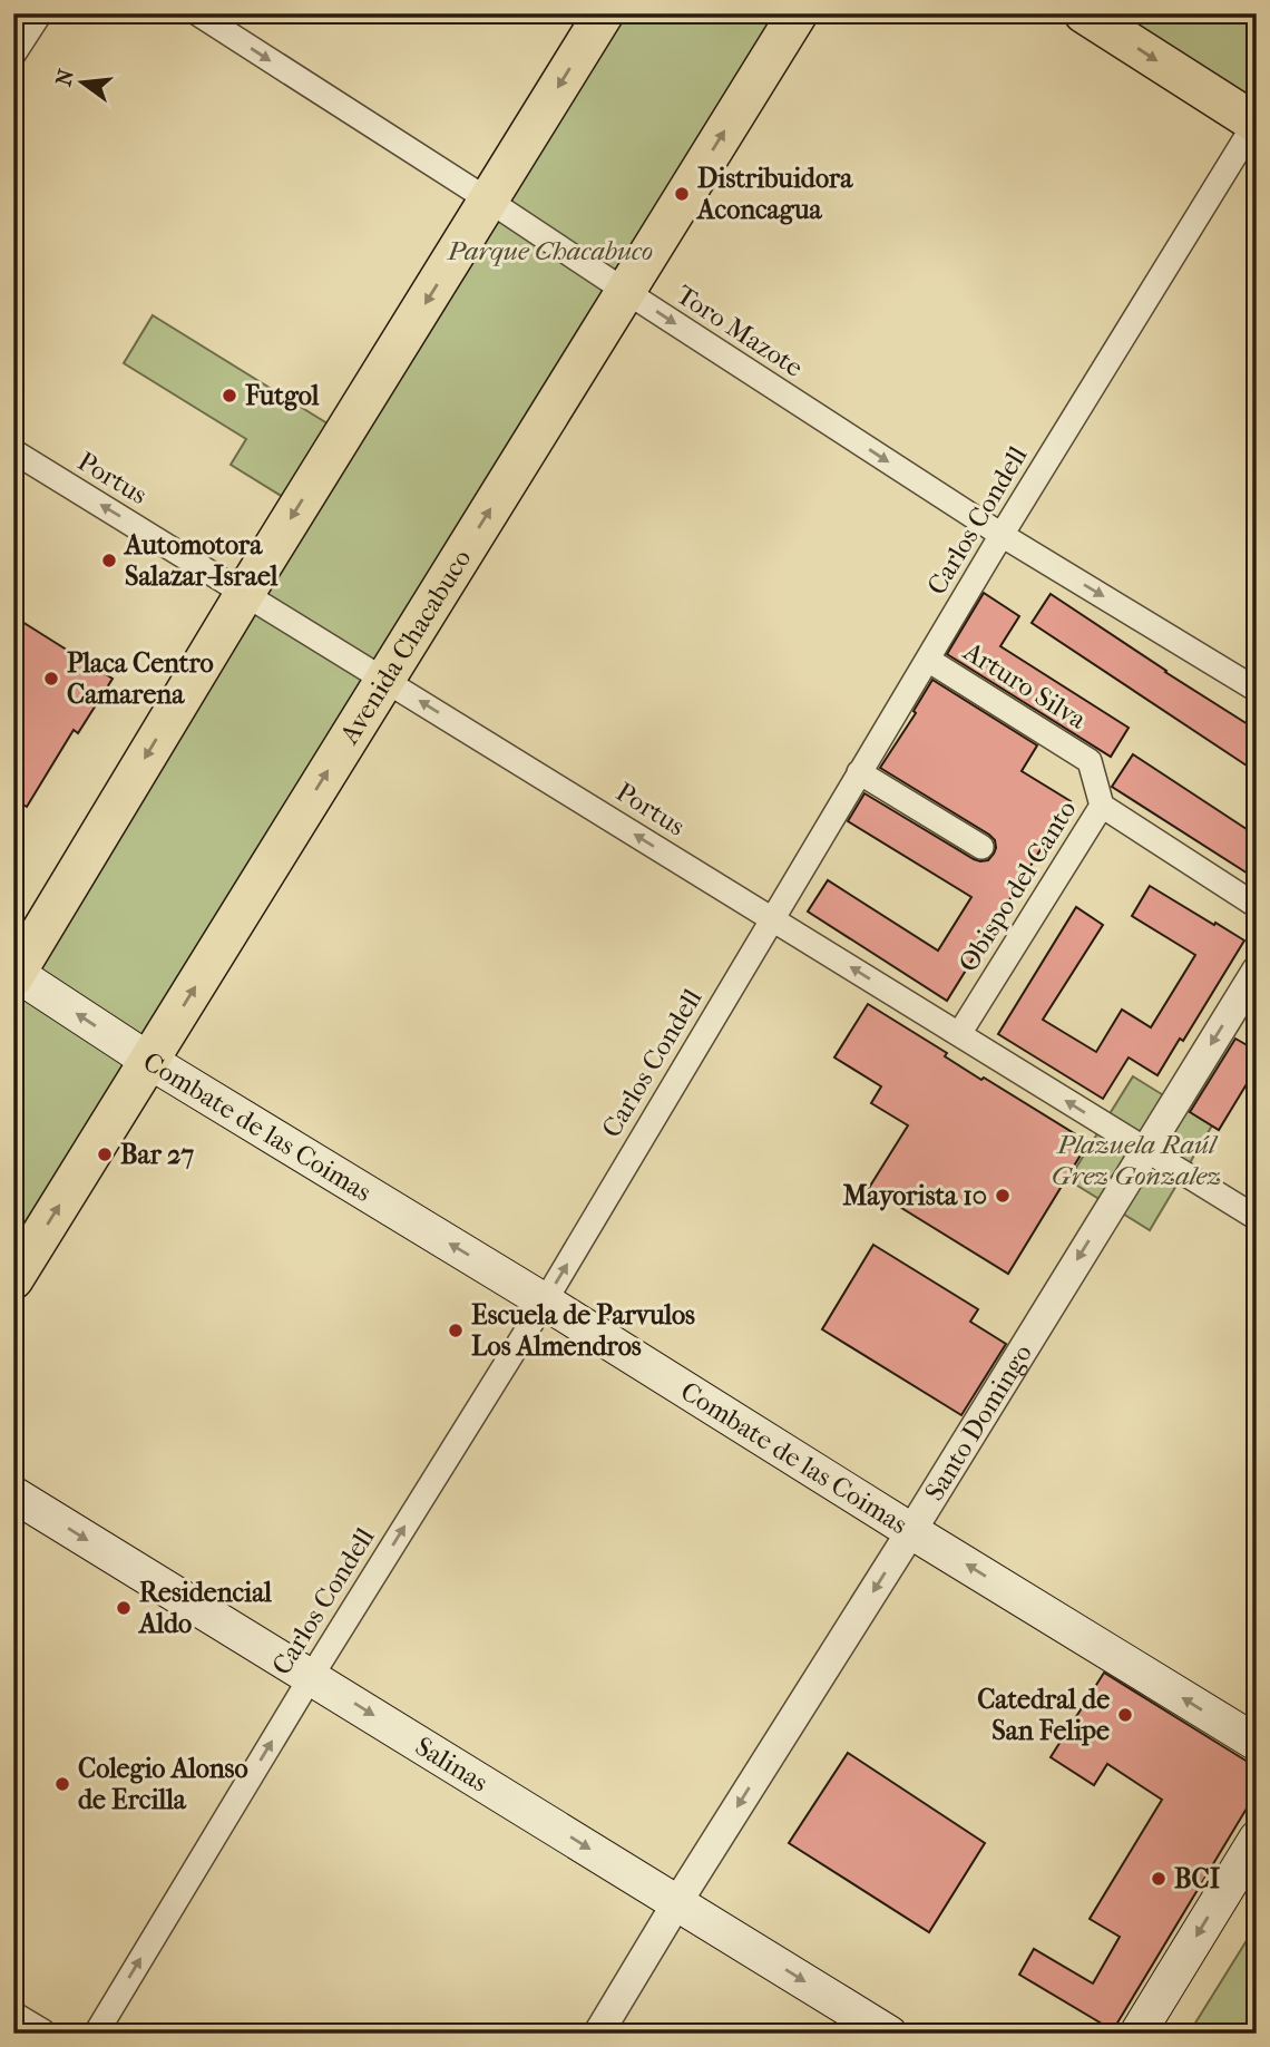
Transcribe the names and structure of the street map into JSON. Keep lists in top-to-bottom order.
{
  "streets": {
    "main road": ["Avenida Chacabuco", "Combate de las Coimas", "Salinas"],
    "street": [
      "Toro Mazote",
      "Portus",
      "Carlos Condell",
      "Arturo Silva",
      "Obispo del Canto",
      "Santo Domingo"
    ]
  },
  "crossings": [
    ["Toro Mazote", "Carlos Condell"],
    ["Toro Mazote", "Avenida Chacabuco"],
    ["Portus", "Carlos Condell"],
    ["Portus", "Avenida Chacabuco"],
    ["Portus", "Obispo del Canto"],
    ["Portus", "Santo Domingo"],
    ["Carlos Condell", "Arturo Silva"],
    ["Carlos Condell", "Combate de las Coimas"],
    ["Carlos Condell", "Salinas"],
    ["Avenida Chacabuco", "Combate de las Coimas"],
    ["Arturo Silva", "Obispo del Canto"],
    ["Combate de las Coimas", "Santo Domingo"],
    ["Santo Domingo", "Salinas"]
  ],
  "one_way": [
    "Toro Mazote",
    "Portus",
    "Carlos Condell",
    "Combate de las Coimas",
    "Santo Domingo",
    "Salinas"
  ],
  "parks": ["Parque Chacabuco", "Plazuela Raúl Grez Gonzalez"],
  "places": [
    "Distribuidora Aconcagua",
    "Futgol",
    "Automotora Salazar-Israel",
    "Placa Centro Camarena",
    "Bar 27",
    "Mayorista 10",
    "Escuela de Parvulos Los Almendros",
    "Residencial Aldo",
    "Catedral de San Felipe",
    "Colegio Alonso de Ercilla",
    "BCI"
  ],
  "north": "left"
}
